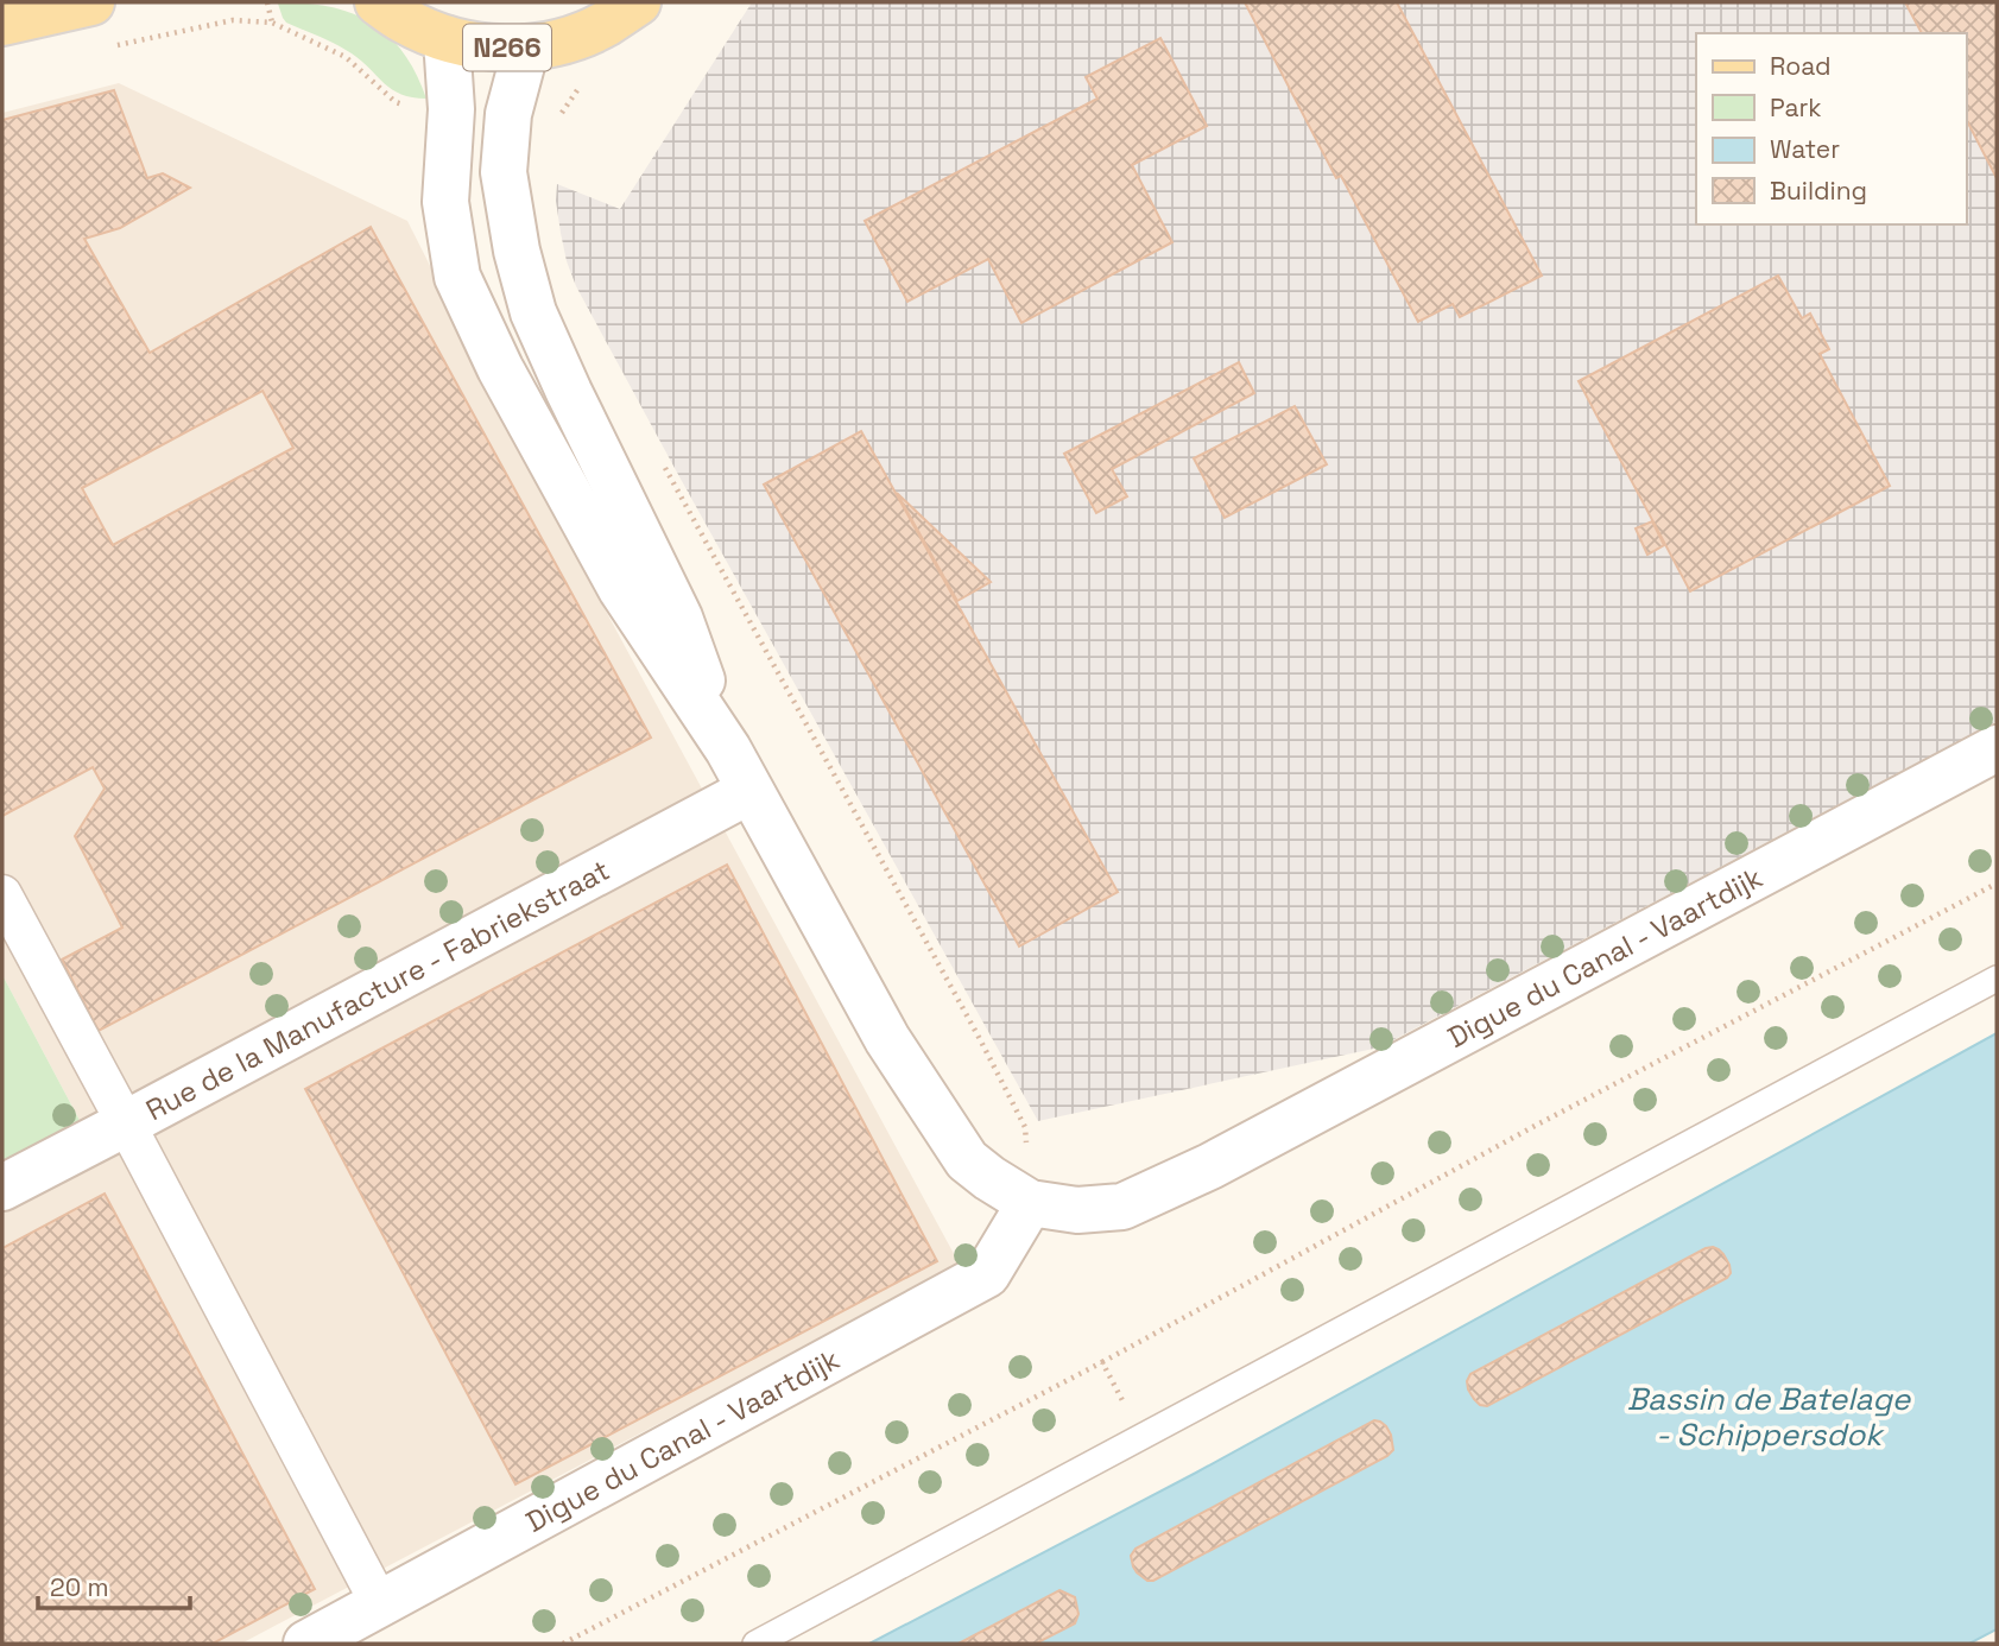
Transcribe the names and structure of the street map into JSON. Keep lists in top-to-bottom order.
{
  "streets": {
    "main road": ["N266"],
    "street": ["Digue du Canal - Vaartdijk", "Rue de la Manufacture - Fabriekstraat"]
  },
  "water": ["Bassin de Batelage - Schippersdok"],
  "legend": [
    "Road",
    "Park",
    "Water",
    "Building"
  ],
  "scale_bar": "20 m"
}
